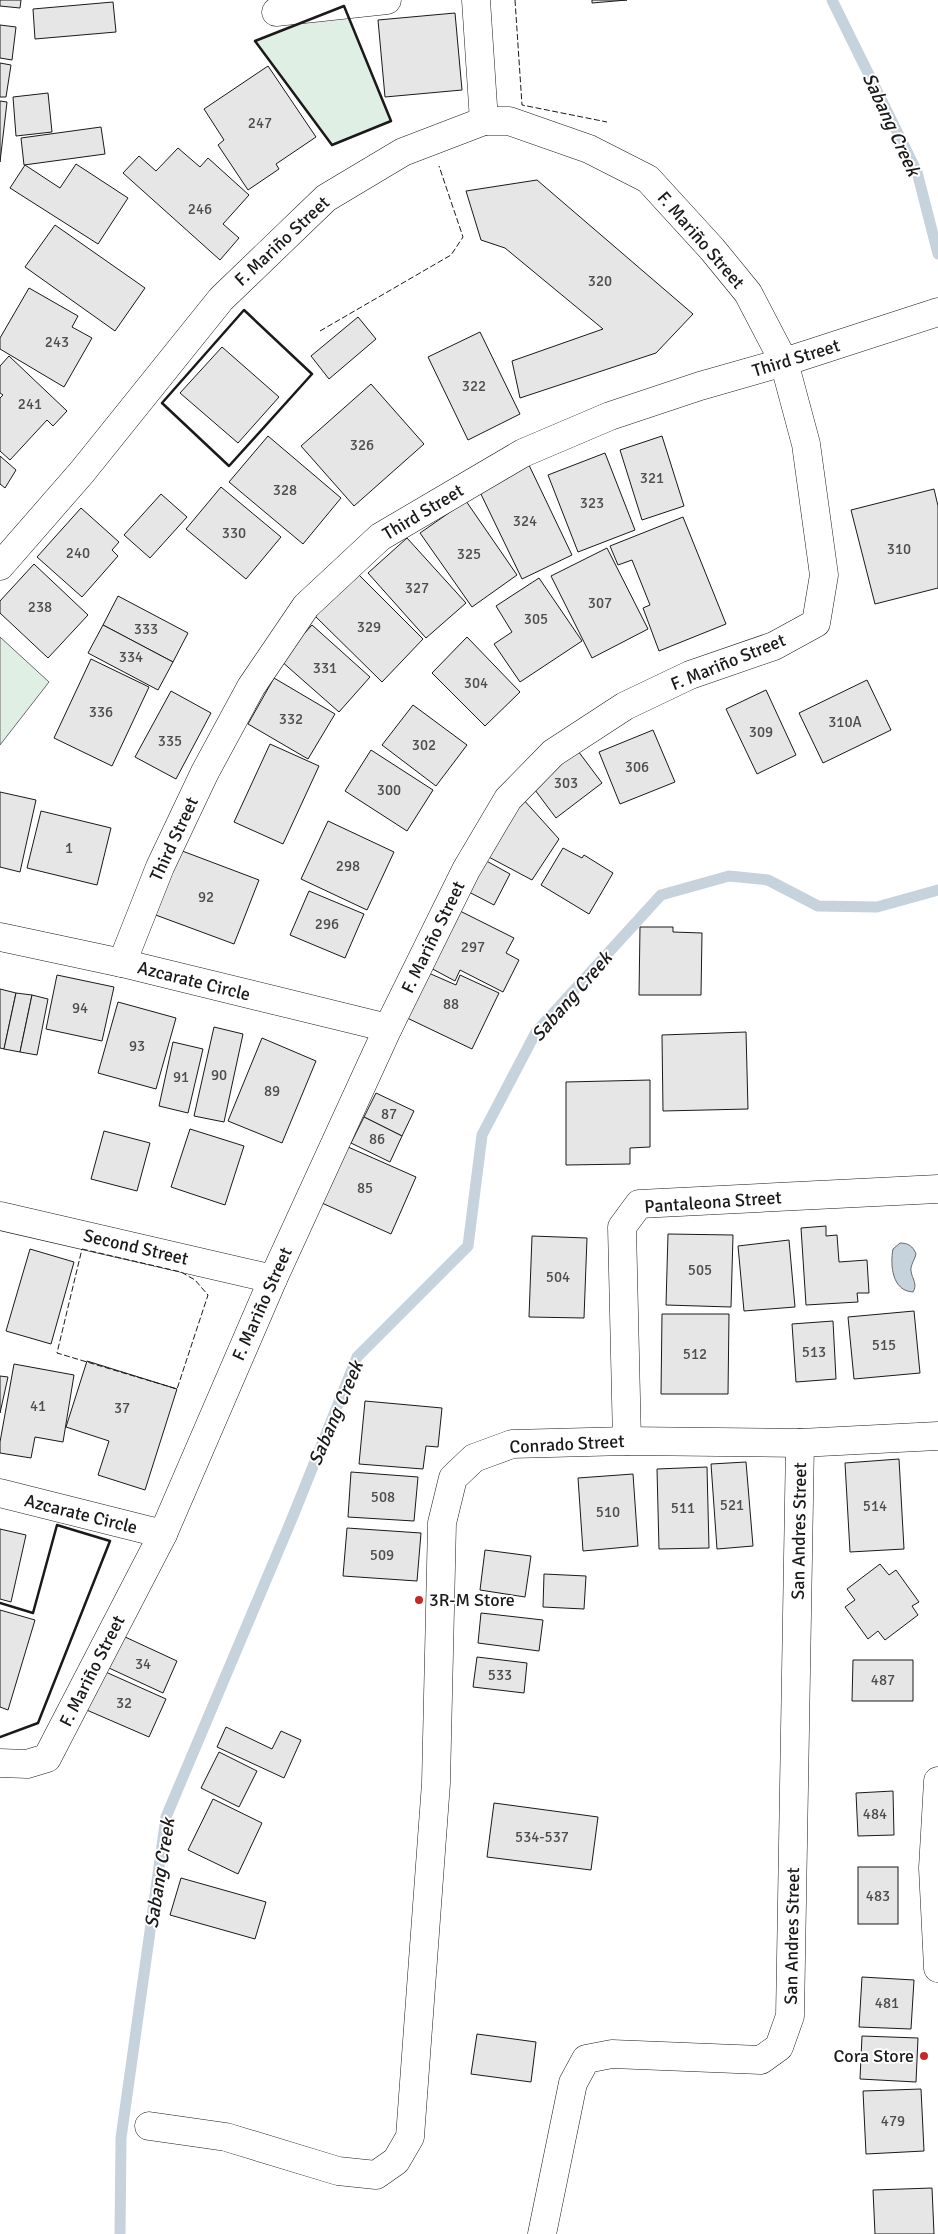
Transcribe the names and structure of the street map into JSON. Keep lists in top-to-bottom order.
{
  "streets": {
    "street": [
      "F. Mariño Street",
      "Third Street",
      "Azcarate Circle",
      "Pantaleona Street",
      "Second Street",
      "Conrado Street",
      "San Andres Street"
    ]
  },
  "crossings": [
    ["F. Mariño Street", "Third Street"],
    ["F. Mariño Street", "Azcarate Circle"],
    ["F. Mariño Street", "Second Street"],
    ["Third Street", "Azcarate Circle"],
    ["Pantaleona Street", "Conrado Street"],
    ["Conrado Street", "San Andres Street"]
  ],
  "water": ["Sabang Creek"],
  "places": ["3R-M Store", "Cora Store"],
  "house_numbers": [
    "247",
    "246",
    "320",
    "243",
    "322",
    "241",
    "326",
    "321",
    "328",
    "323",
    "324",
    "330",
    "310",
    "240",
    "325",
    "327",
    "307",
    "238",
    "305",
    "329",
    "333",
    "334",
    "331",
    "304",
    "336",
    "332",
    "310A",
    "309",
    "335",
    "302",
    "306",
    "303",
    "300",
    "1",
    "298",
    "92",
    "296",
    "297",
    "88",
    "94",
    "93",
    "90",
    "91",
    "89",
    "87",
    "86",
    "85",
    "505",
    "504",
    "515",
    "513",
    "512",
    "41",
    "37",
    "508",
    "521",
    "514",
    "511",
    "510",
    "509",
    "34",
    "533",
    "487",
    "32",
    "484",
    "534-537",
    "483",
    "481",
    "479"
  ]
}
